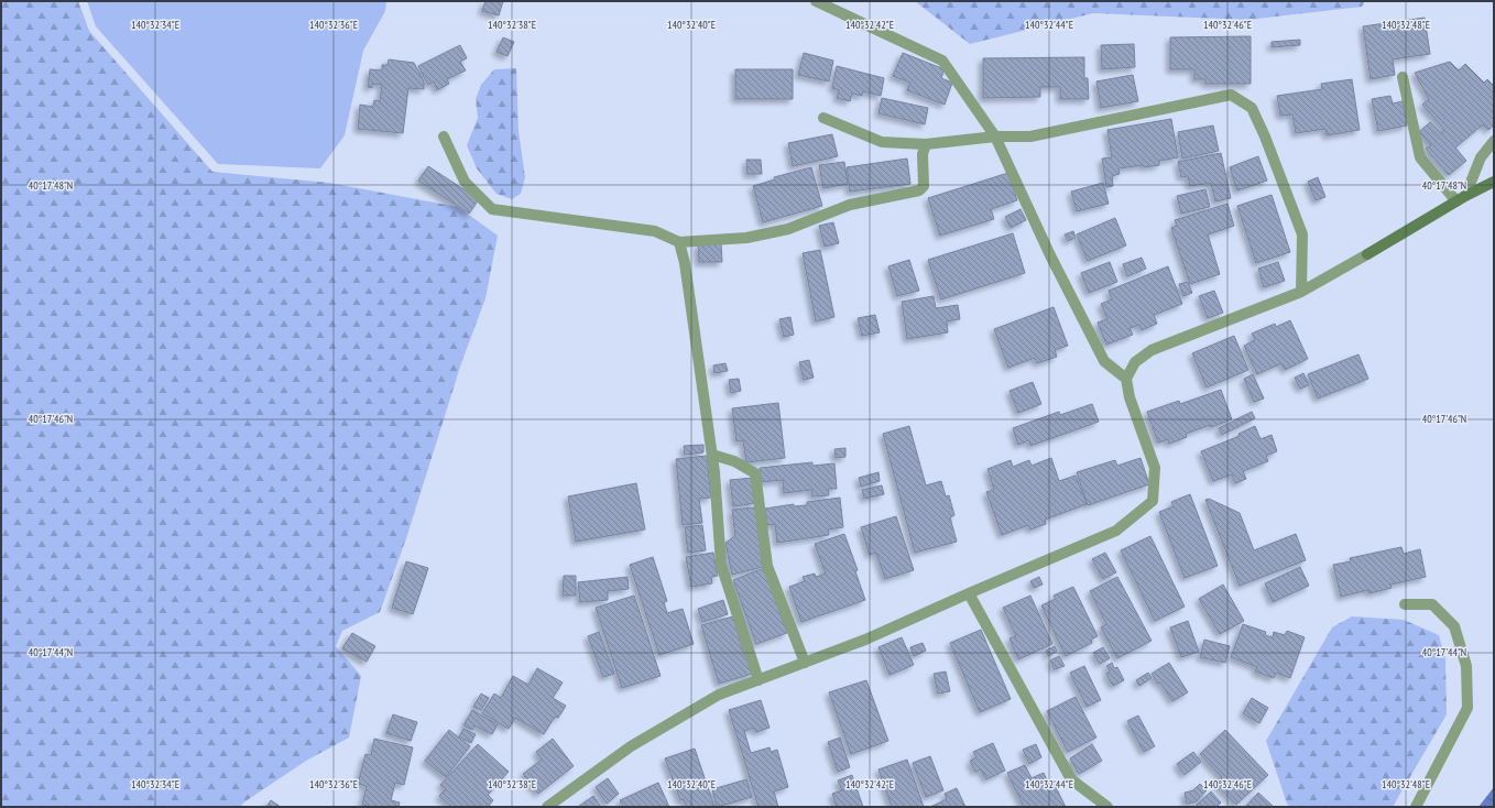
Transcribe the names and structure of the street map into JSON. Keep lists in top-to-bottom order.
{
  "coordinates": [
    "140°32'34\"E",
    "140°32'36\"E",
    "140°32'38\"E",
    "140°32'40\"E",
    "140°32'42\"E",
    "140°32'44\"E",
    "140°32'46\"E",
    "140°32'48\"E",
    "40°17'48\"N",
    "40°17'46\"N",
    "40°17'44\"N"
  ]
}
